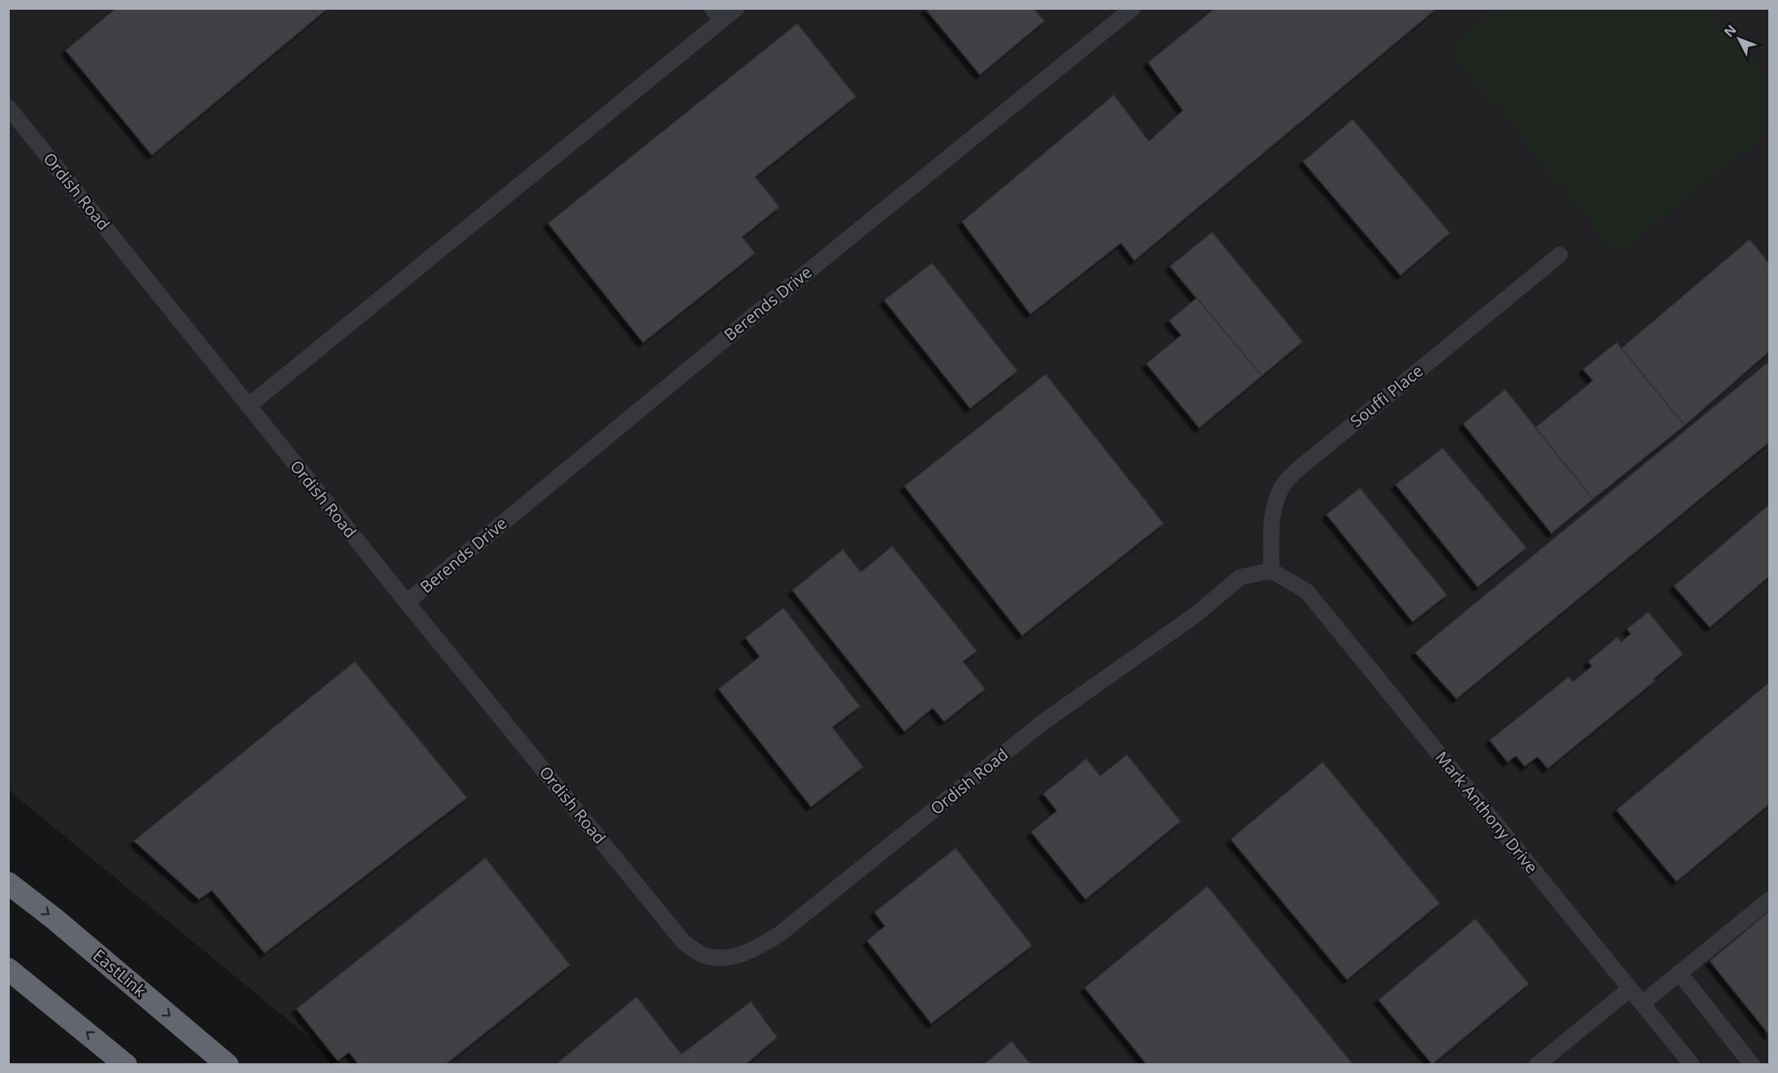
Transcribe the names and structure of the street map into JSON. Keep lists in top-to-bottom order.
{
  "streets": {
    "highway": ["EastLink"],
    "street": [
      "Ordish Road",
      "Berends Drive",
      "Souffi Place",
      "Mark Anthony Drive"
    ]
  },
  "crossings": [
    ["Ordish Road", "Berends Drive"],
    ["Ordish Road", "Souffi Place"],
    ["Ordish Road", "Mark Anthony Drive"],
    ["Souffi Place", "Mark Anthony Drive"]
  ],
  "north": "top left"
}
